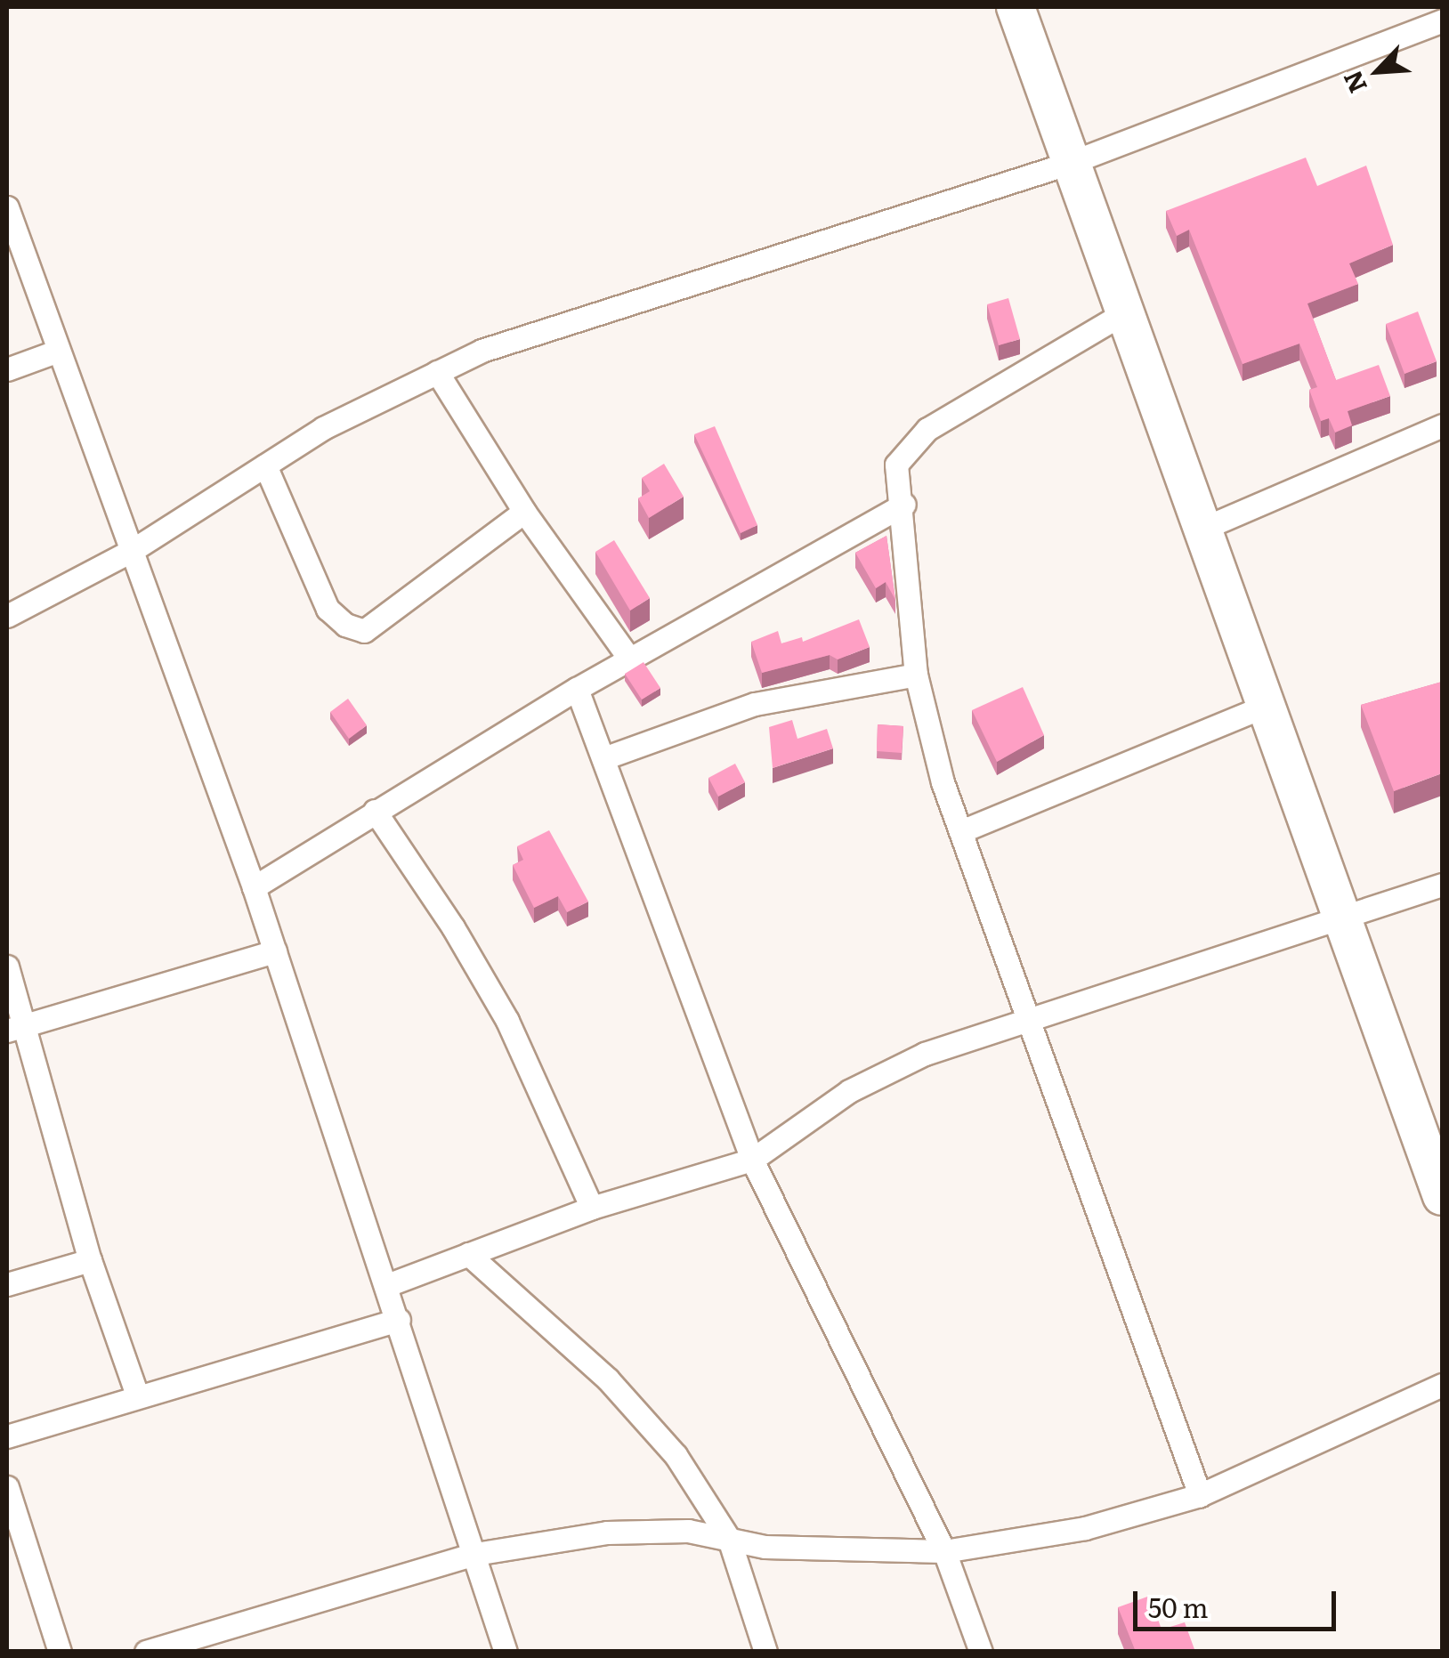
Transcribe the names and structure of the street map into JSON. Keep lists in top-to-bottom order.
{
  "scale_bar": "50 m",
  "north": "bottom left"
}
